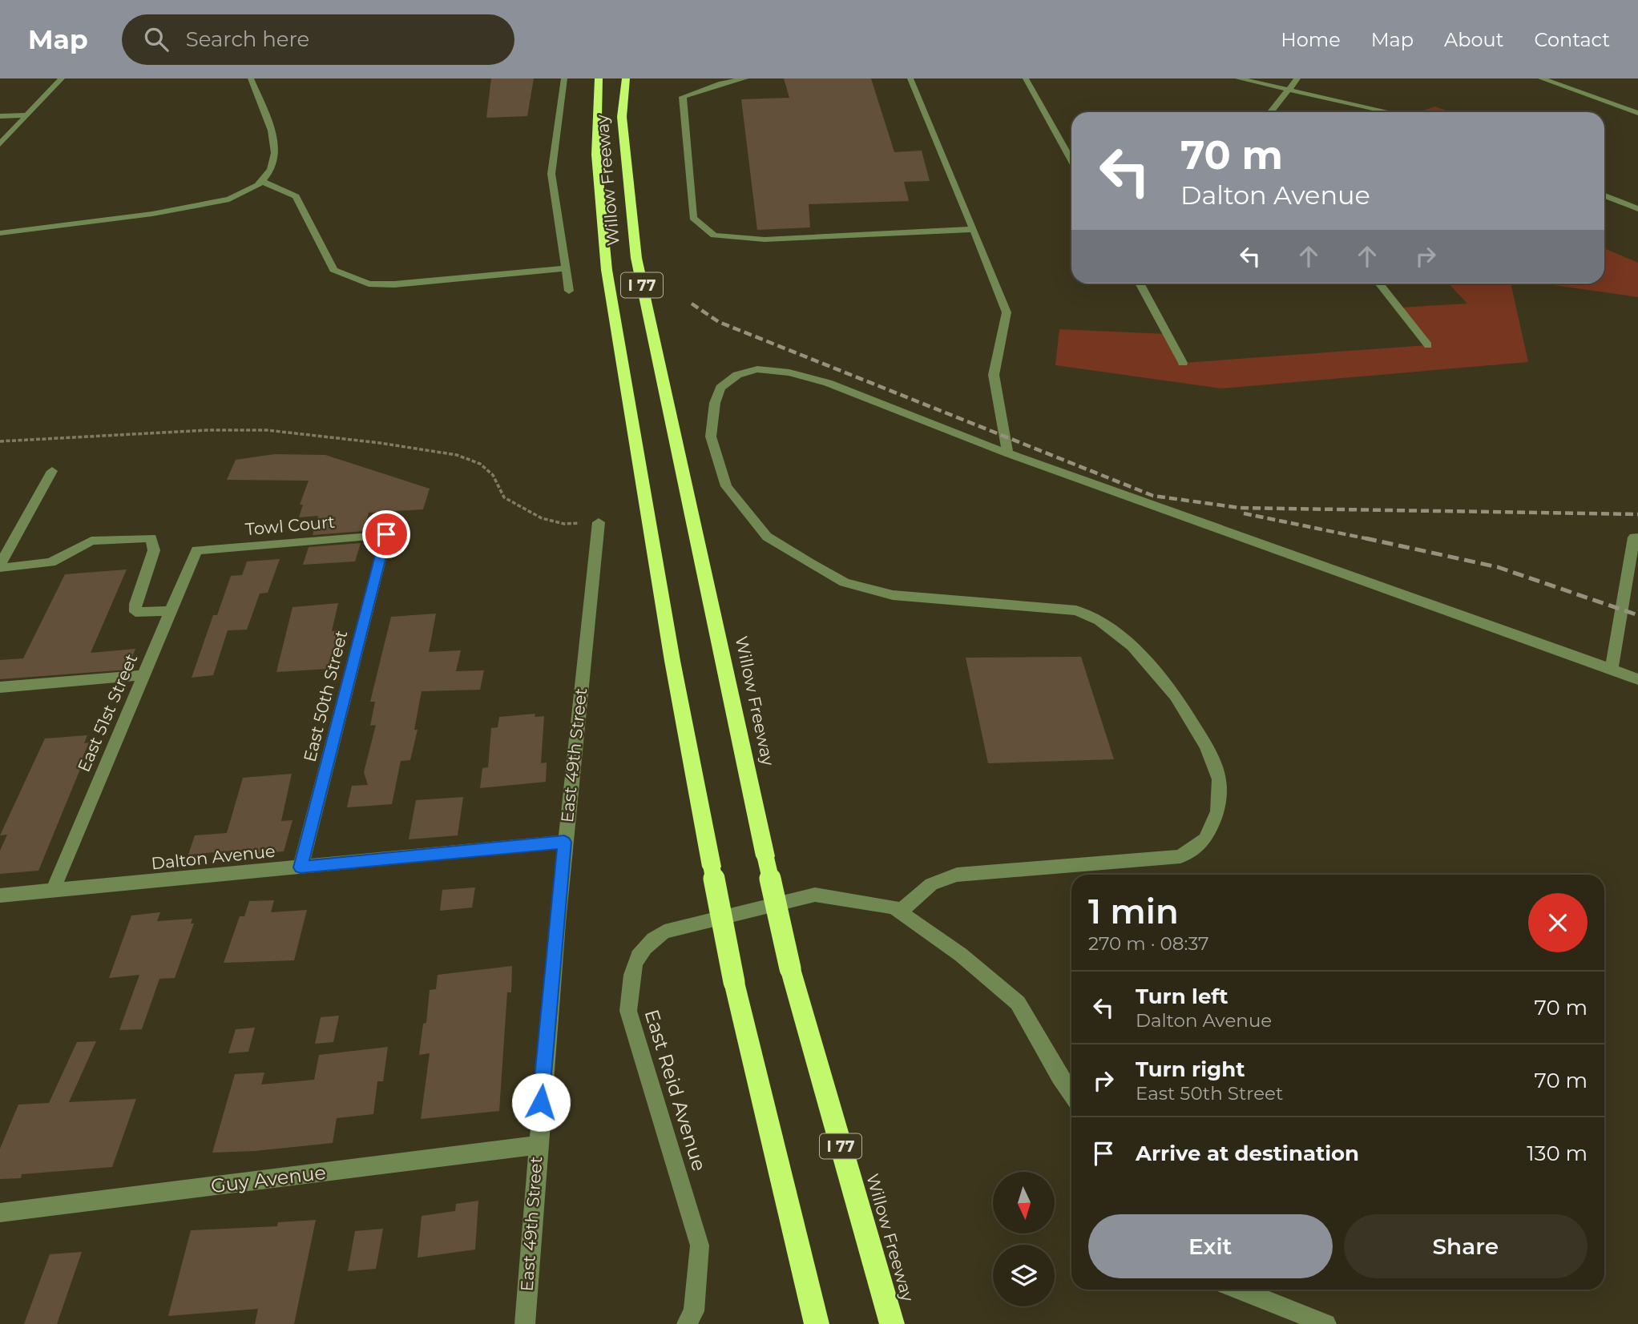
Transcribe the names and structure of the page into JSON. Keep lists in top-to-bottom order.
{
  "streets": {
    "highway": ["Willow Freeway", "I 77"],
    "street": [
      "Towl Court",
      "East 50th Street",
      "East 51st Street",
      "East 49th Street",
      "Dalton Avenue",
      "East Reid Avenue",
      "Guy Avenue"
    ]
  },
  "crossings": [
    ["Towl Court", "East 50th Street"],
    ["Towl Court", "East 51st Street"],
    ["East 50th Street", "Dalton Avenue"],
    ["East 51st Street", "Dalton Avenue"],
    ["East 49th Street", "Dalton Avenue"],
    ["East 49th Street", "Guy Avenue"]
  ],
  "north": "bottom",
  "page": {
    "header": "Map",
    "search": "Search here",
    "nav": [
      "Home",
      "Map",
      "About",
      "Contact"
    ],
    "turn": ["70 m", "Dalton Avenue"],
    "heading": ["1 min", "270 m · 08:37"],
    "list": [
      {
        "name": "Turn left",
        "note": "Dalton Avenue",
        "value": "70 m"
      },
      {
        "name": "Turn right",
        "note": "East 50th Street",
        "value": "70 m"
      },
      {
        "name": "Arrive at destination",
        "value": "130 m"
      }
    ],
    "buttons": ["Exit", "Share"]
  }
}
